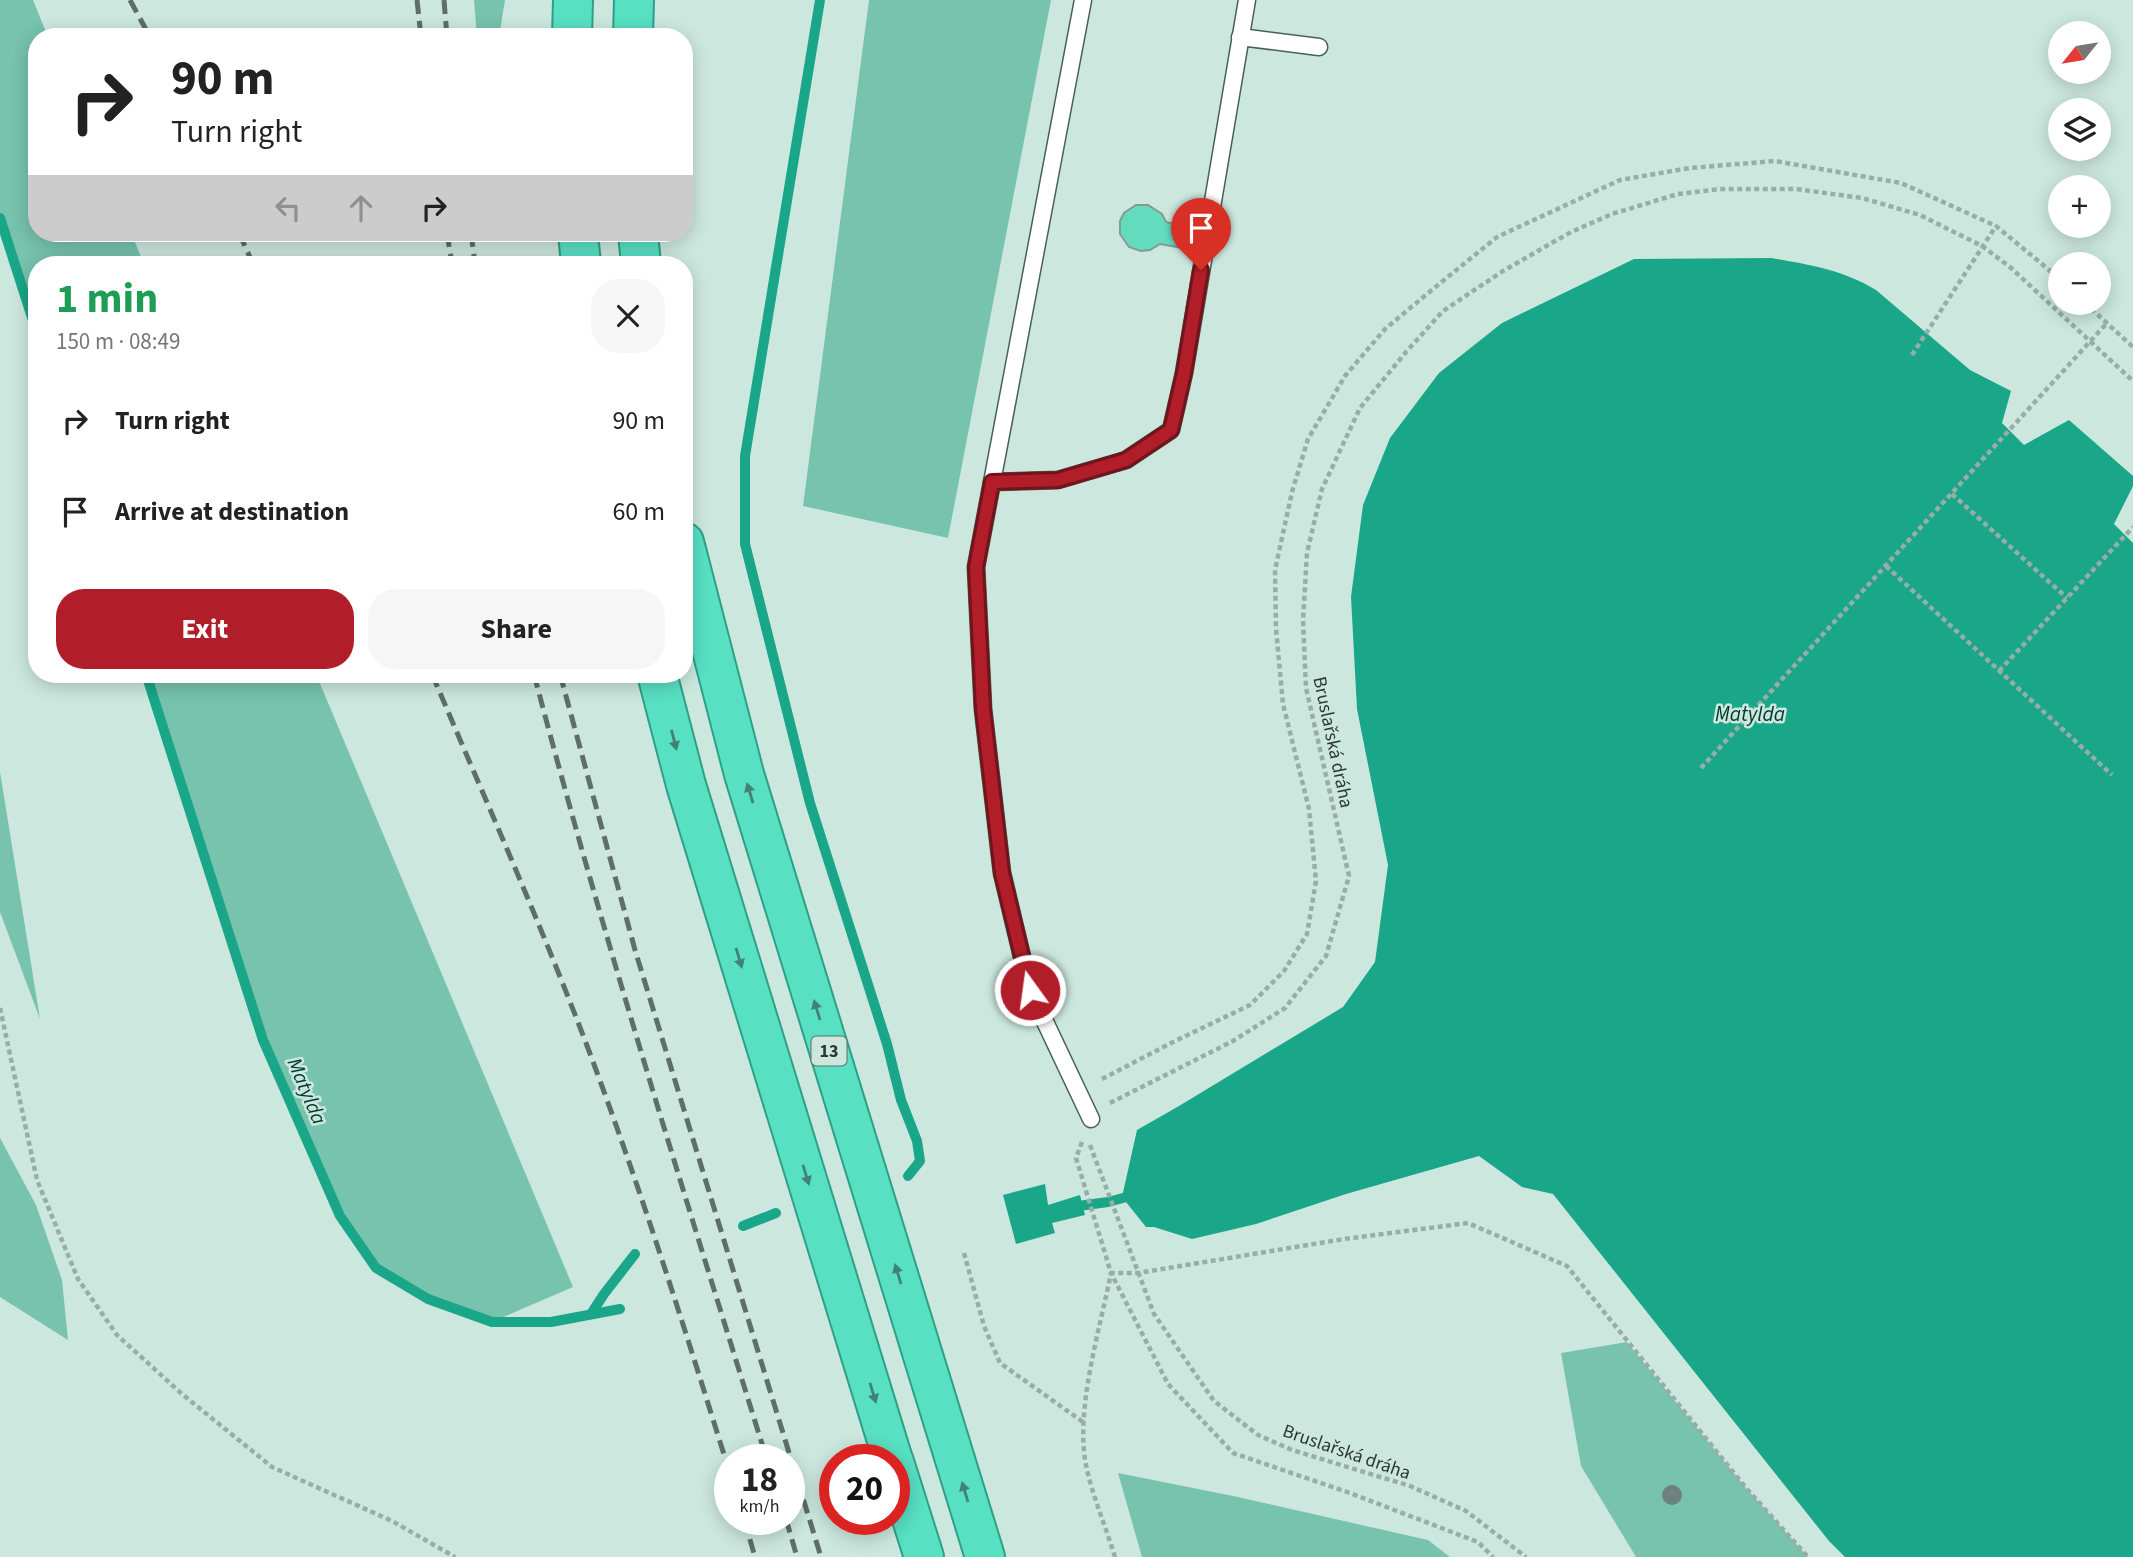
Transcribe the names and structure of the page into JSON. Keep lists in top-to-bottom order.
{
  "streets": {
    "highway": ["13"],
    "path": ["Bruslařská dráha"]
  },
  "water": ["Matylda"],
  "north": "bottom left",
  "page": {
    "map_buttons": ["+", "−"],
    "turn": ["90 m", "Turn right"],
    "heading": ["1 min", "150 m · 08:49"],
    "list": [
      {
        "name": "Turn right",
        "value": "90 m"
      },
      {
        "name": "Arrive at destination",
        "value": "60 m"
      }
    ],
    "buttons": ["Exit", "Share"],
    "speed": "18 km/h",
    "limit": "20"
  }
}
